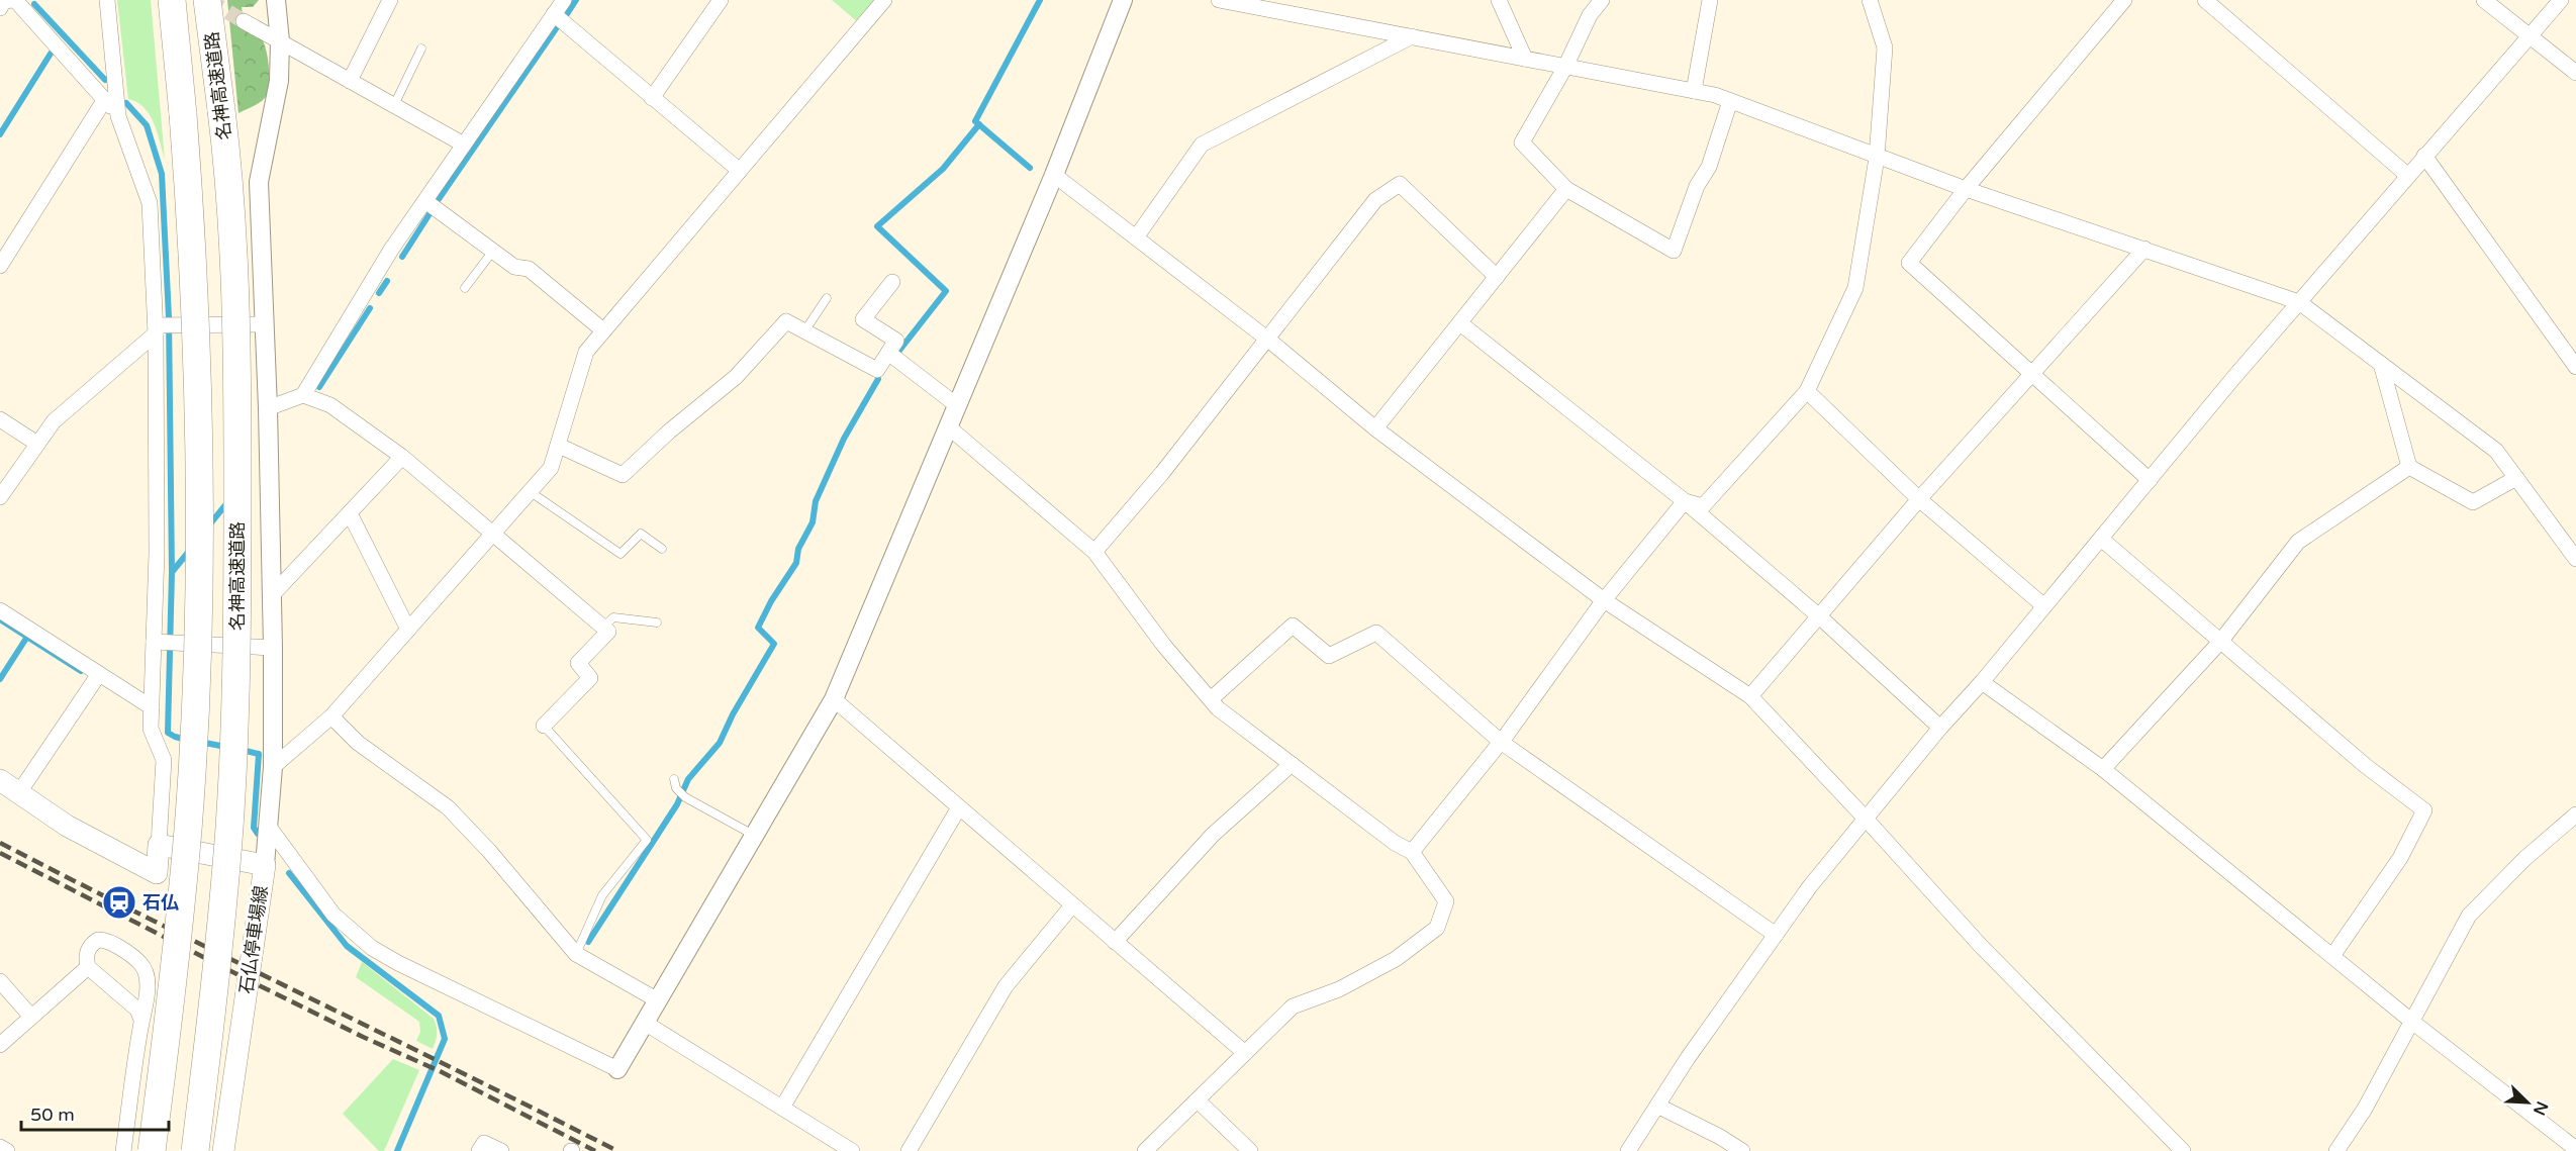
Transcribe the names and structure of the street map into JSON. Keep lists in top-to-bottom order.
{
  "streets": {
    "highway": ["名神高速道路"],
    "main road": ["石仏停車場線"]
  },
  "places": {
    "station": ["石仏"]
  },
  "scale_bar": "50 m",
  "north": "bottom right"
}
